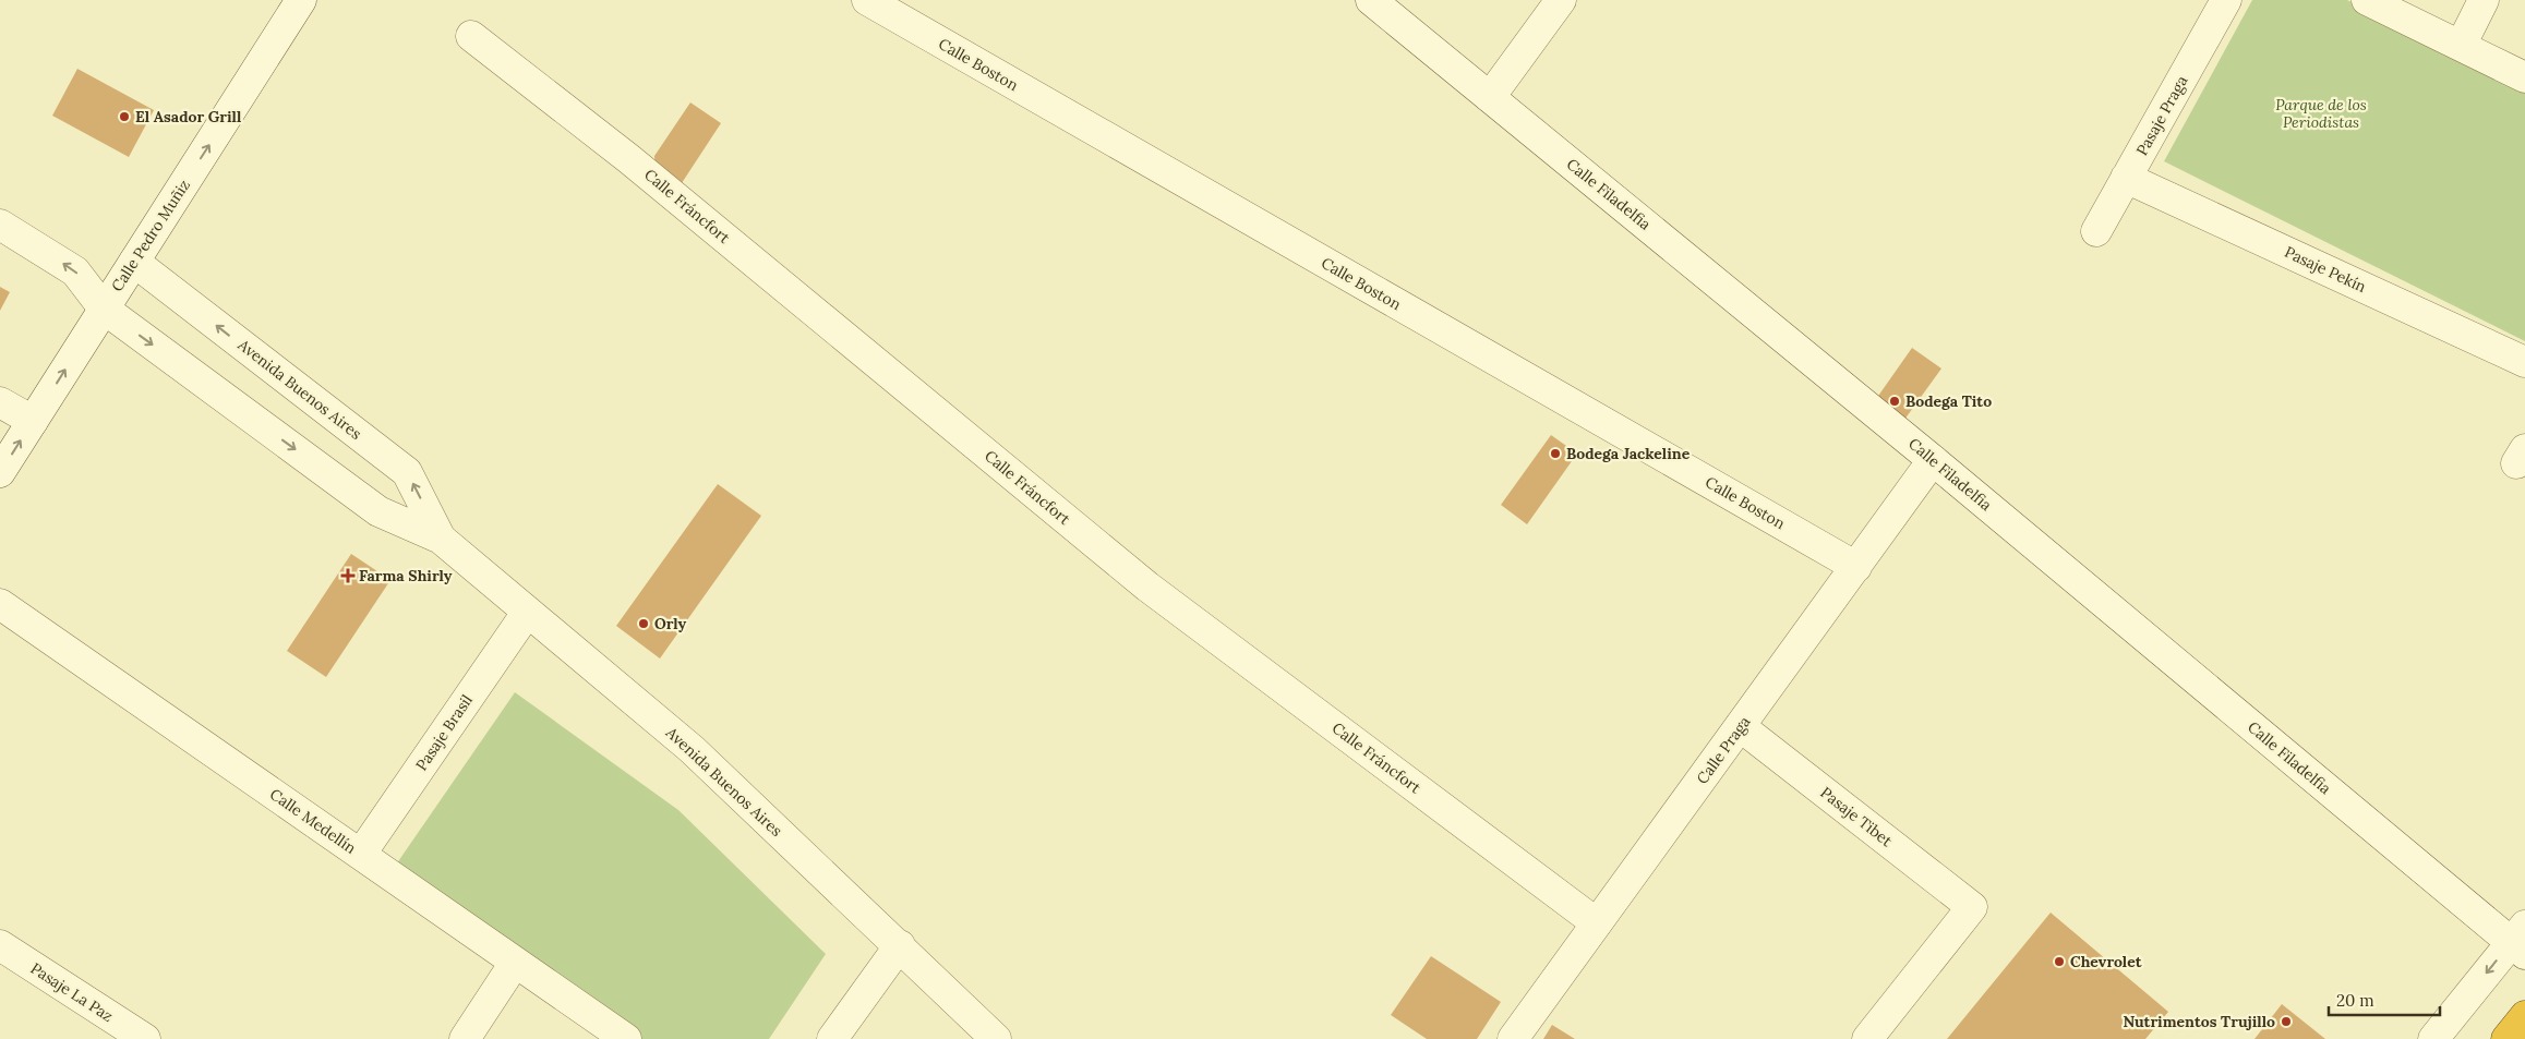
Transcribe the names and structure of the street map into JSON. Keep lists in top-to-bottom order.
{
  "streets": {
    "street": [
      "Calle Boston",
      "Pasaje Praga",
      "Calle Filadelfia",
      "Calle Fráncfort",
      "Calle Pedro Muñiz",
      "Pasaje Pekín",
      "Avenida Buenos Aires",
      "Pasaje Brasil",
      "Calle Praga",
      "Pasaje Tibet",
      "Calle Medellín",
      "Pasaje La Paz"
    ]
  },
  "crossings": [
    ["Calle Boston", "Calle Praga"],
    ["Pasaje Praga", "Pasaje Pekín"],
    ["Calle Filadelfia", "Calle Praga"],
    ["Calle Fráncfort", "Calle Praga"],
    ["Calle Pedro Muñiz", "Avenida Buenos Aires"],
    ["Avenida Buenos Aires", "Pasaje Brasil"],
    ["Pasaje Brasil", "Calle Medellín"],
    ["Calle Praga", "Pasaje Tibet"]
  ],
  "one_way": ["Calle Pedro Muñiz"],
  "parks": ["Parque de los Periodistas"],
  "places": {
    "other": [
      "El Asador Grill",
      "Bodega Tito",
      "Bodega Jackeline",
      "Orly",
      "Chevrolet",
      "Nutrimentos Trujillo"
    ],
    "health": ["Farma Shirly"]
  },
  "scale_bar": "20 m"
}
